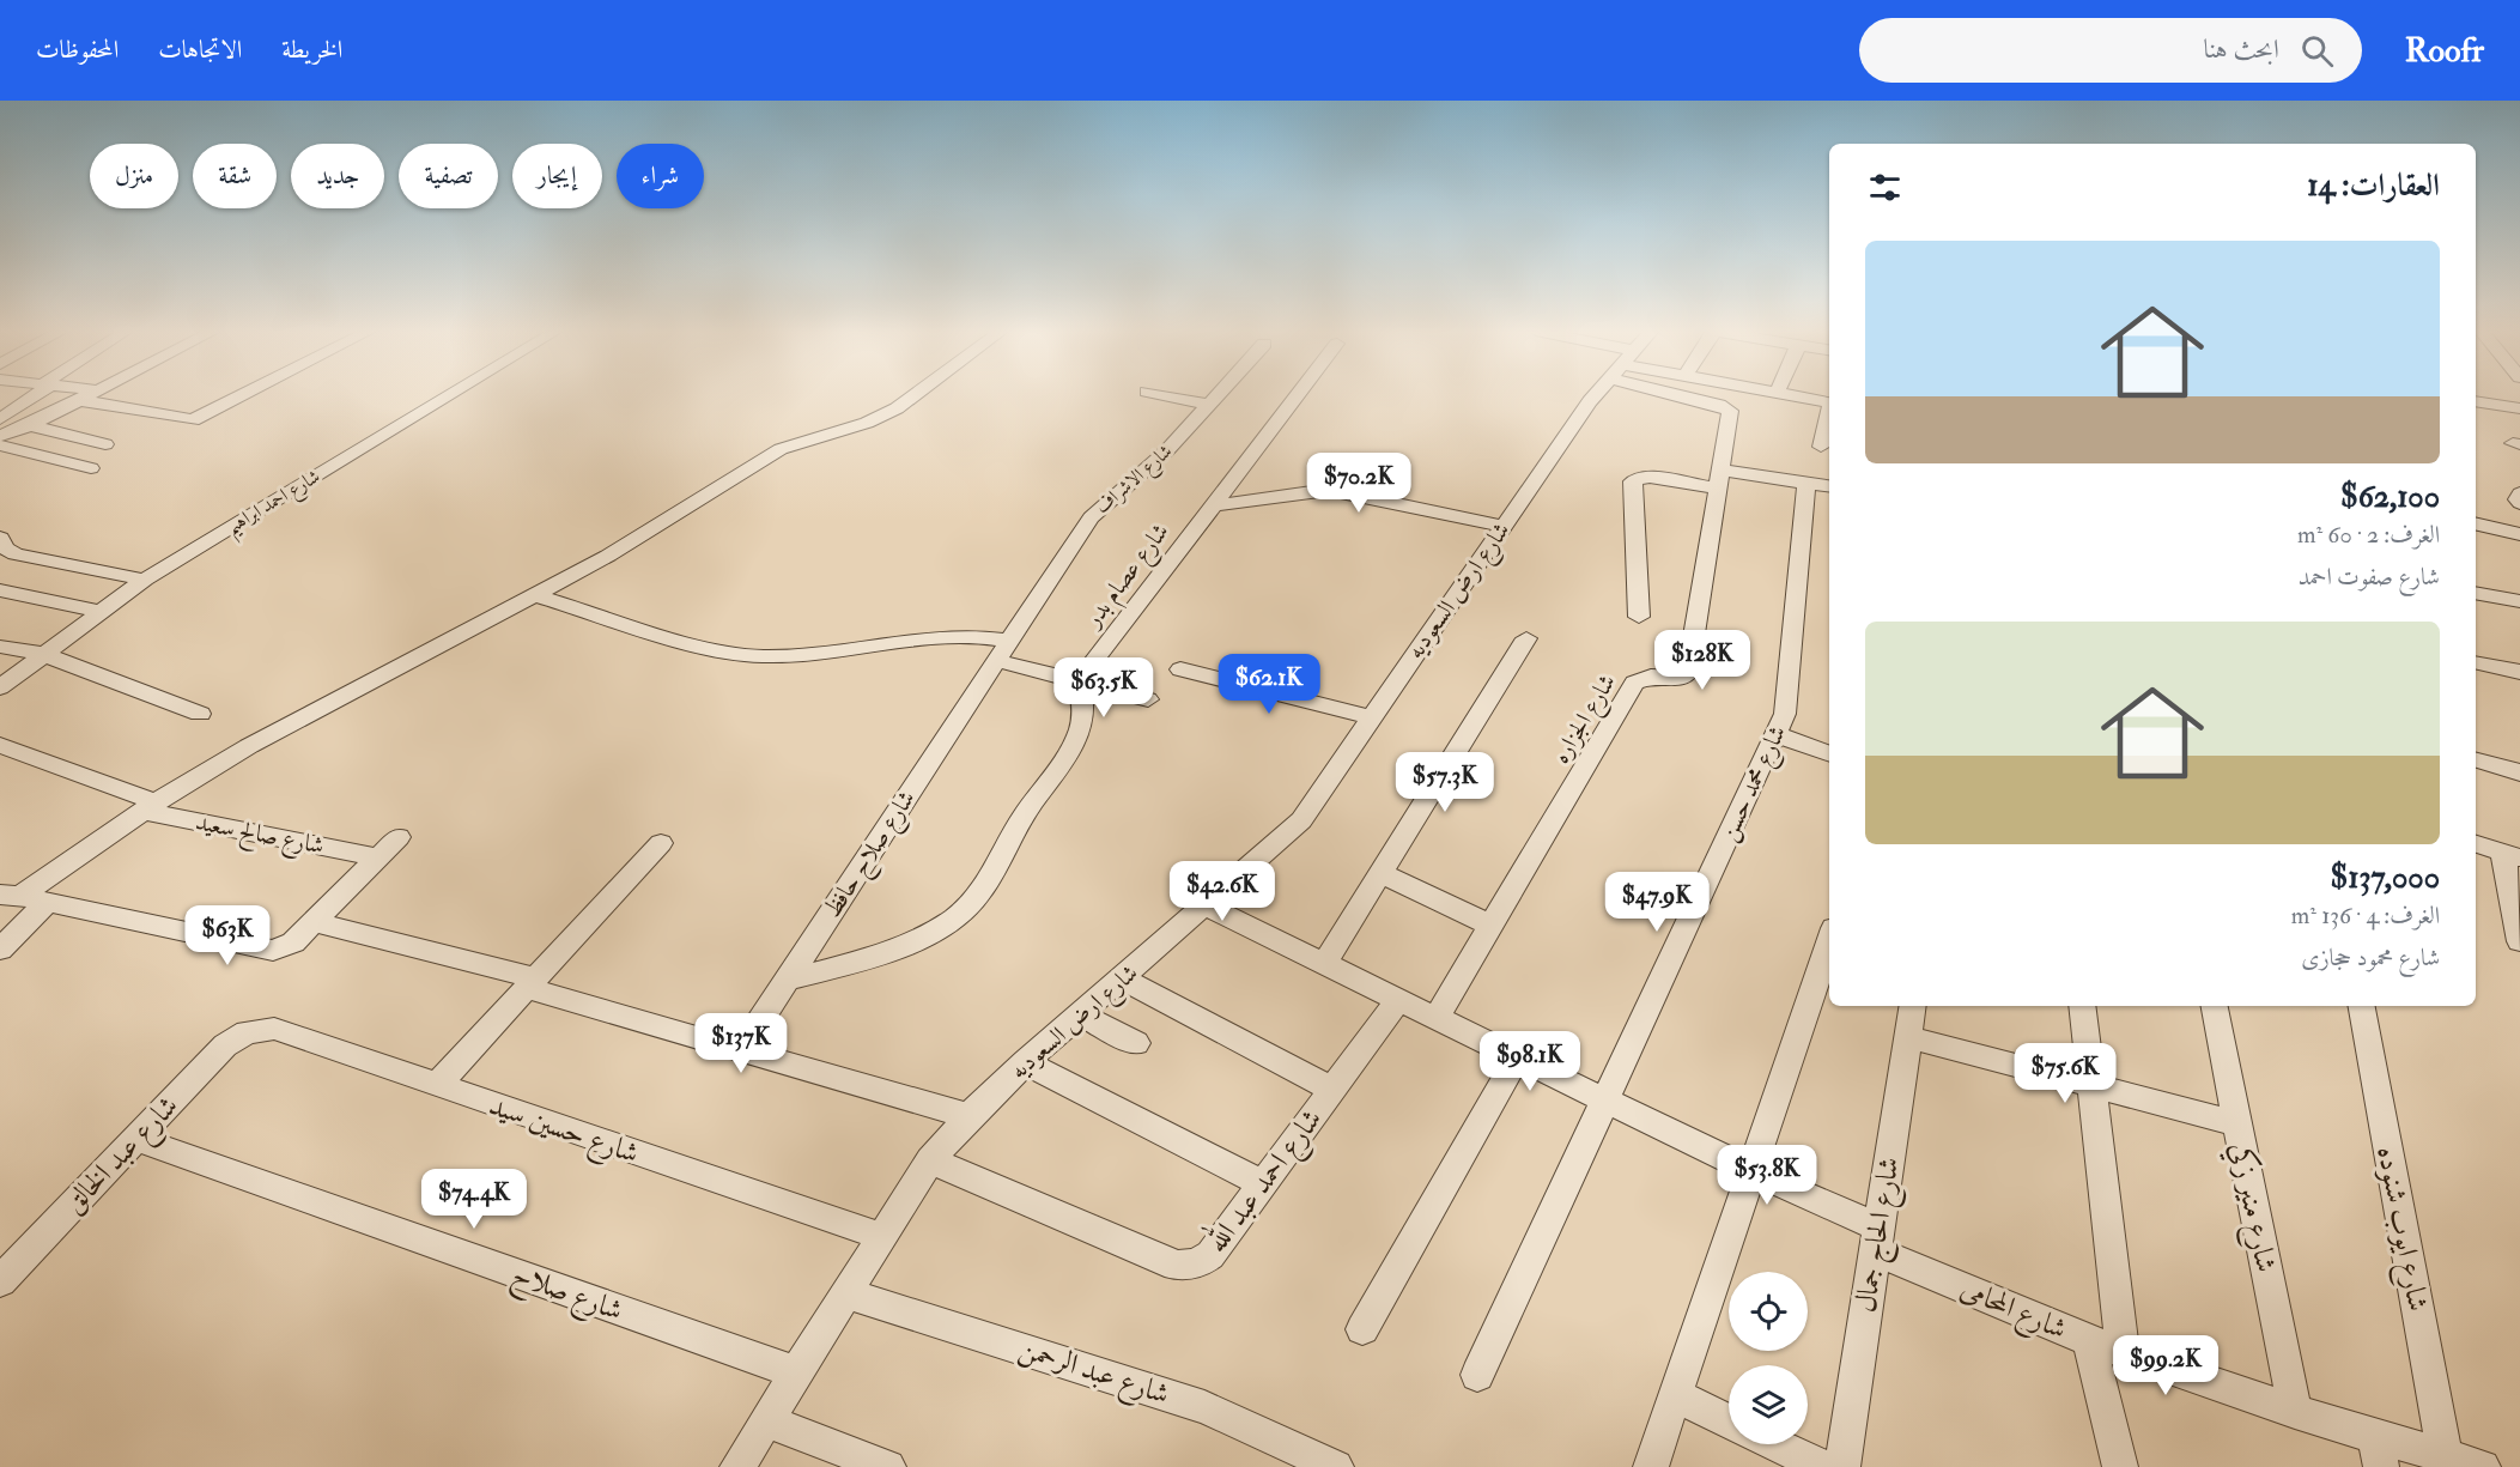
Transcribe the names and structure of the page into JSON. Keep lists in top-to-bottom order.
{
  "streets": {
    "street": [
      "شارع الاشراف",
      "شارع احمد ابراهيم",
      "شارع عصام بدر",
      "شارع ارض السعوديه",
      "شارع الجزاره",
      "شارع محمد حسن",
      "شارع صالح سعيد",
      "شارع صلاح حافظ",
      "شارع حسين سيد",
      "شارع عبد الخالق",
      "شارع احمد عبد الله",
      "شارع منير زكي",
      "شارع ايوب شنوده",
      "شارع الحاج جمال",
      "شارع صلاح",
      "شارع المحامى",
      "شارع عبد الرحمن"
    ]
  },
  "crossings": [
    ["شارع الاشراف", "شارع صلاح حافظ"],
    ["شارع ارض السعوديه", "شارع حسين سيد"],
    ["شارع ارض السعوديه", "شارع احمد عبد الله"],
    ["شارع ارض السعوديه", "شارع صلاح"],
    ["شارع ارض السعوديه", "شارع المحامى"],
    ["شارع ارض السعوديه", "شارع عبد الرحمن"],
    ["شارع الجزاره", "شارع المحامى"],
    ["شارع محمد حسن", "شارع المحامى"],
    ["شارع حسين سيد", "شارع عبد الخالق"],
    ["شارع عبد الخالق", "شارع صلاح"],
    ["شارع احمد عبد الله", "شارع المحامى"],
    ["شارع منير زكي", "شارع المحامى"],
    ["شارع ايوب شنوده", "شارع المحامى"],
    ["شارع الحاج جمال", "شارع المحامى"]
  ],
  "page": {
    "header": "Roofr",
    "search": "ابحث هنا",
    "nav": ["الخريطة", "الاتجاهات", "المحفوظات"],
    "chip": [
      "شراء",
      "إيجار",
      "تصفية",
      "جديد",
      "شقة",
      "منزل"
    ],
    "heading": "العقارات: 14",
    "list": [
      {
        "name": "$62,100",
        "note": "الغرف: 2 · 60 m² · شارع صفوت احمد"
      },
      {
        "name": "$137,000",
        "note": "الغرف: 4 · 136 m² · شارع محمود حجازى"
      }
    ],
    "price": [
      "$70.2K",
      "$128K",
      "$62.1K",
      "$63.5K",
      "$57.3K",
      "$42.6K",
      "$47.9K",
      "$63K",
      "$137K",
      "$98.1K",
      "$75.6K",
      "$53.8K",
      "$74.4K",
      "$99.2K"
    ]
  }
}
